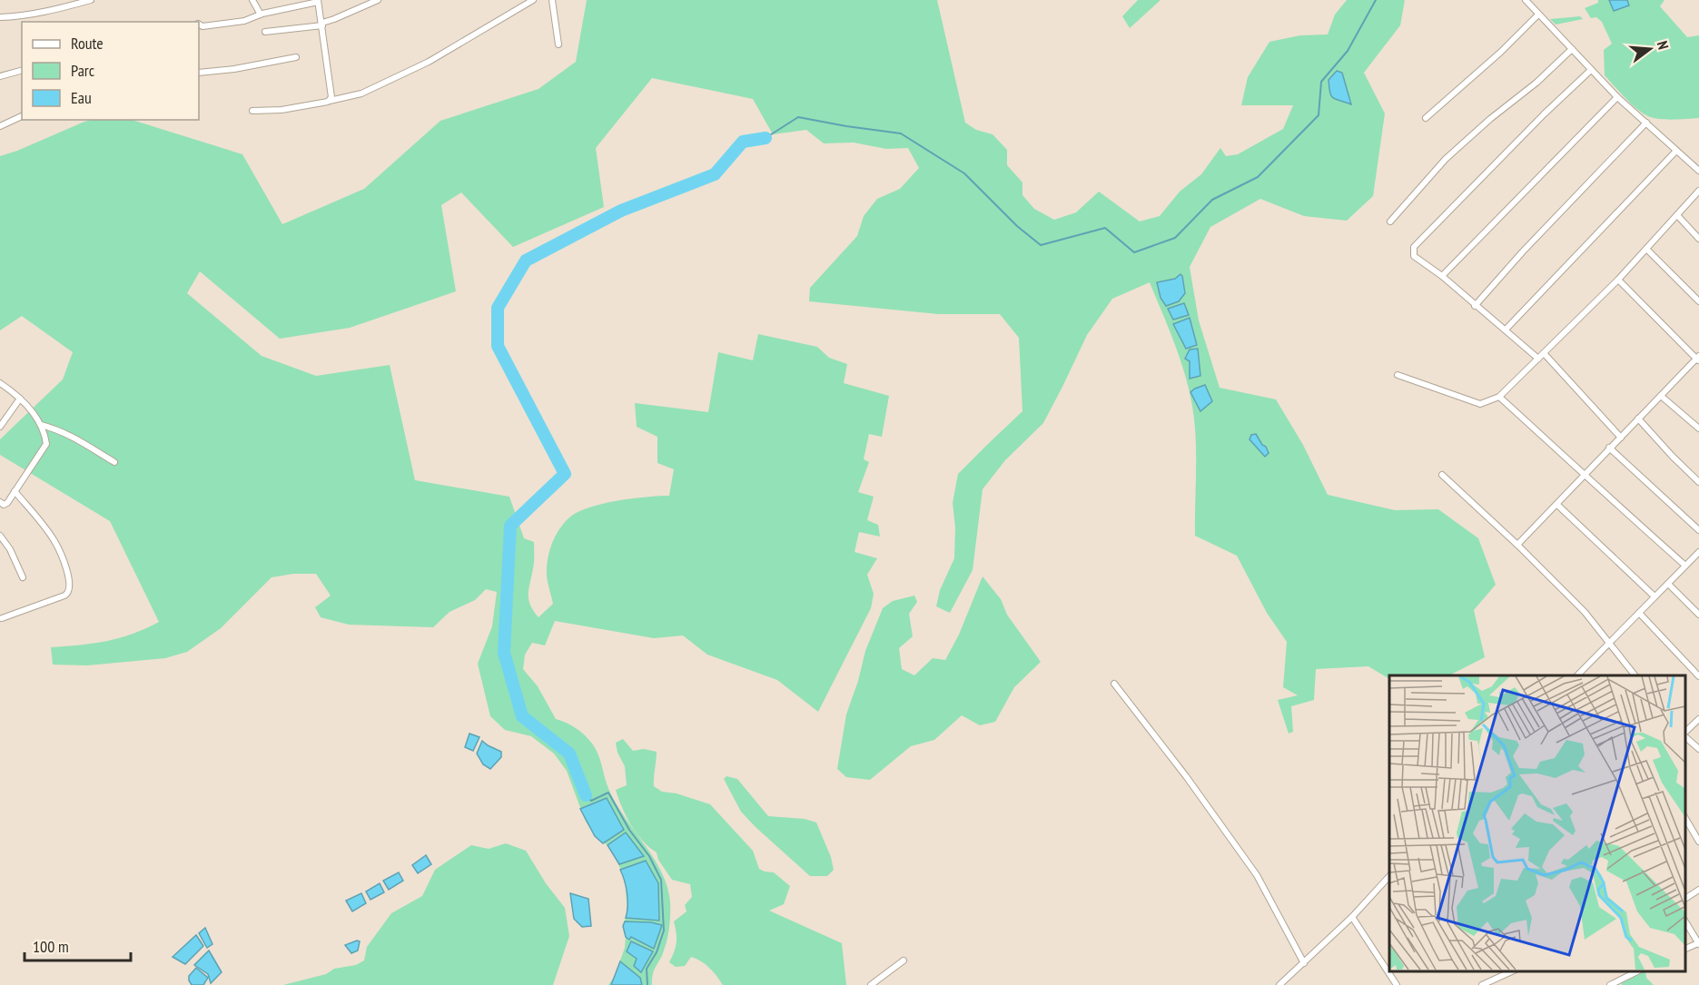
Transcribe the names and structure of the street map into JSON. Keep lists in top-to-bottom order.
{
  "legend": ["Route", "Parc", "Eau"],
  "scale_bar": "100 m",
  "north": "right"
}
